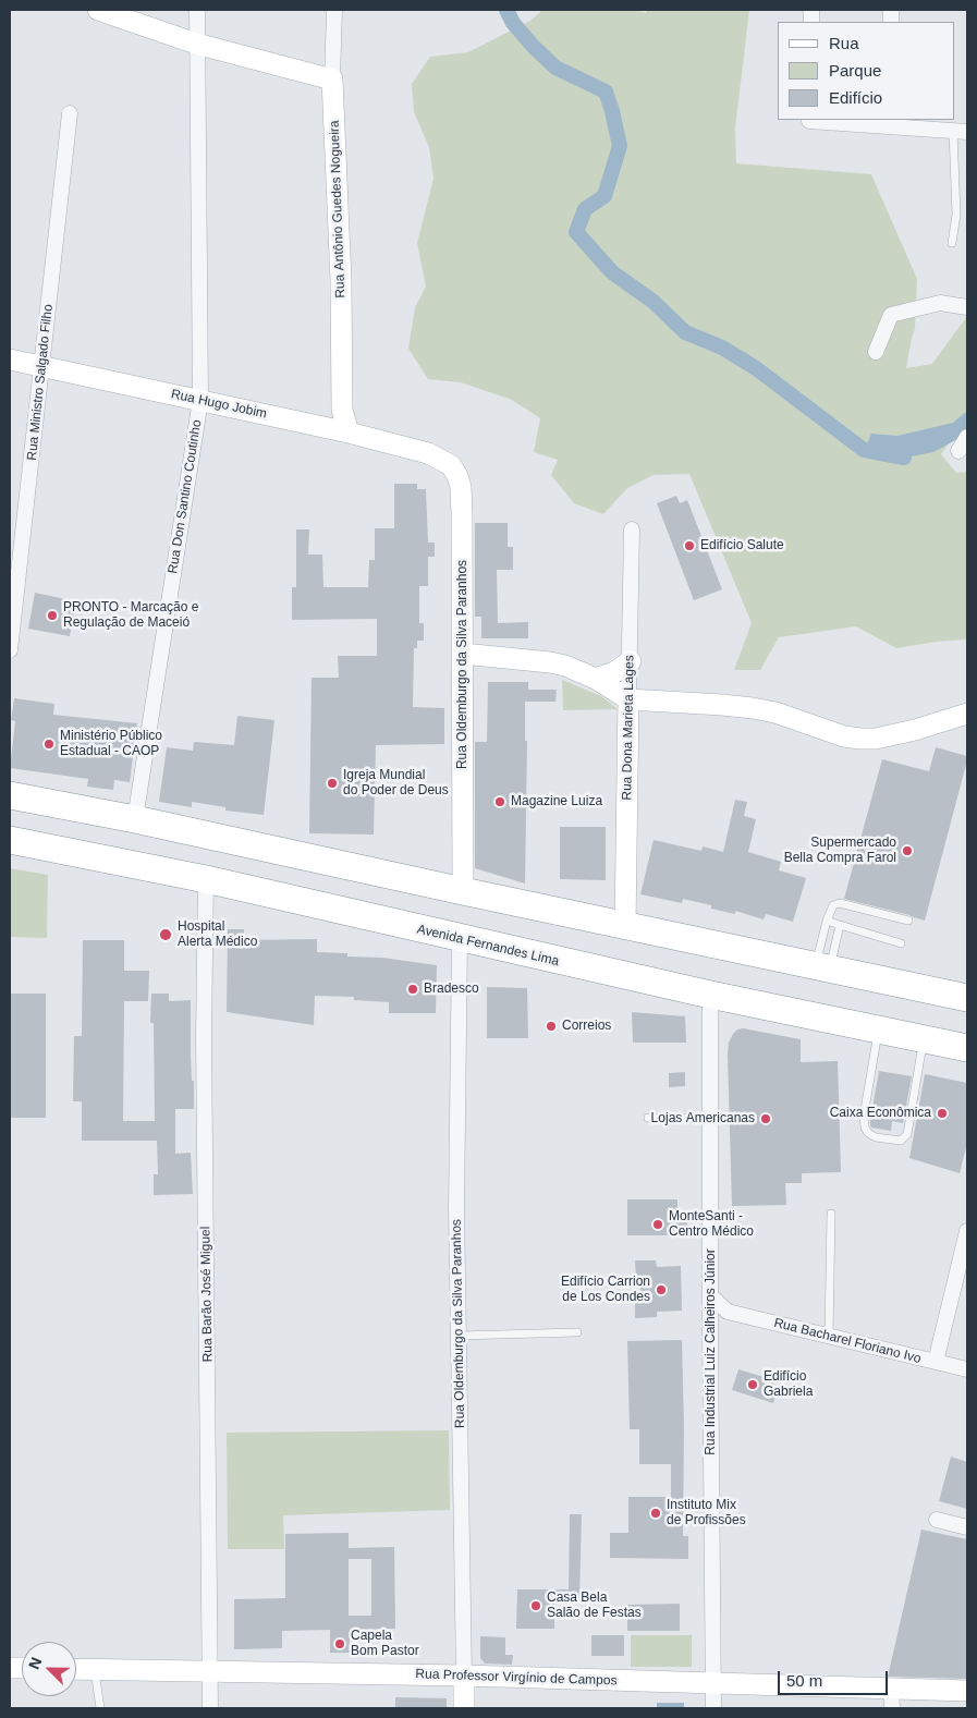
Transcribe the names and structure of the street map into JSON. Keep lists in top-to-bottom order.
{
  "streets": {
    "highway": ["Avenida Fernandes Lima"],
    "street": [
      "Rua Antônio Guedes Nogueira",
      "Rua Ministro Salgado Filho",
      "Rua Hugo Jobim",
      "Rua Don Santino Coutinho",
      "Rua Oldemburgo da Silva Paranhos",
      "Rua Dona Marieta Lages",
      "Rua Barão José Miguel",
      "Rua Bacharel Floriano Ivo",
      "Rua Industrial Luiz Calheiros Júnior",
      "Rua Professor Virgínio de Campos"
    ]
  },
  "crossings": [
    ["Rua Antônio Guedes Nogueira", "Rua Hugo Jobim"],
    ["Rua Ministro Salgado Filho", "Rua Hugo Jobim"],
    ["Rua Hugo Jobim", "Rua Don Santino Coutinho"],
    ["Rua Hugo Jobim", "Rua Oldemburgo da Silva Paranhos"],
    ["Rua Oldemburgo da Silva Paranhos", "Avenida Fernandes Lima"],
    ["Rua Oldemburgo da Silva Paranhos", "Rua Professor Virgínio de Campos"],
    ["Avenida Fernandes Lima", "Rua Barão José Miguel"],
    ["Avenida Fernandes Lima", "Rua Industrial Luiz Calheiros Júnior"],
    ["Rua Barão José Miguel", "Rua Professor Virgínio de Campos"],
    ["Rua Bacharel Floriano Ivo", "Rua Industrial Luiz Calheiros Júnior"],
    ["Rua Industrial Luiz Calheiros Júnior", "Rua Professor Virgínio de Campos"]
  ],
  "places": [
    "Edifício Salute",
    "PRONTO - Marcação e Regulação de Maceió",
    "Ministério Público Estadual - CAOP",
    "Igreja Mundial do Poder de Deus",
    "Magazine Luiza",
    "Supermercado Bella Compra Farol",
    "Hospital Alerta Médico",
    "Bradesco",
    "Correios",
    "Caixa Econômica",
    "Lojas Americanas",
    "MonteSanti - Centro Médico",
    "Edifício Carrion de Los Condes",
    "Edifício Gabriela",
    "Instituto Mix de Profissões",
    "Casa Bela Salão de Festas",
    "Capela Bom Pastor"
  ],
  "legend": ["Rua", "Parque", "Edifício"],
  "scale_bar": "50 m",
  "north": "top left"
}
